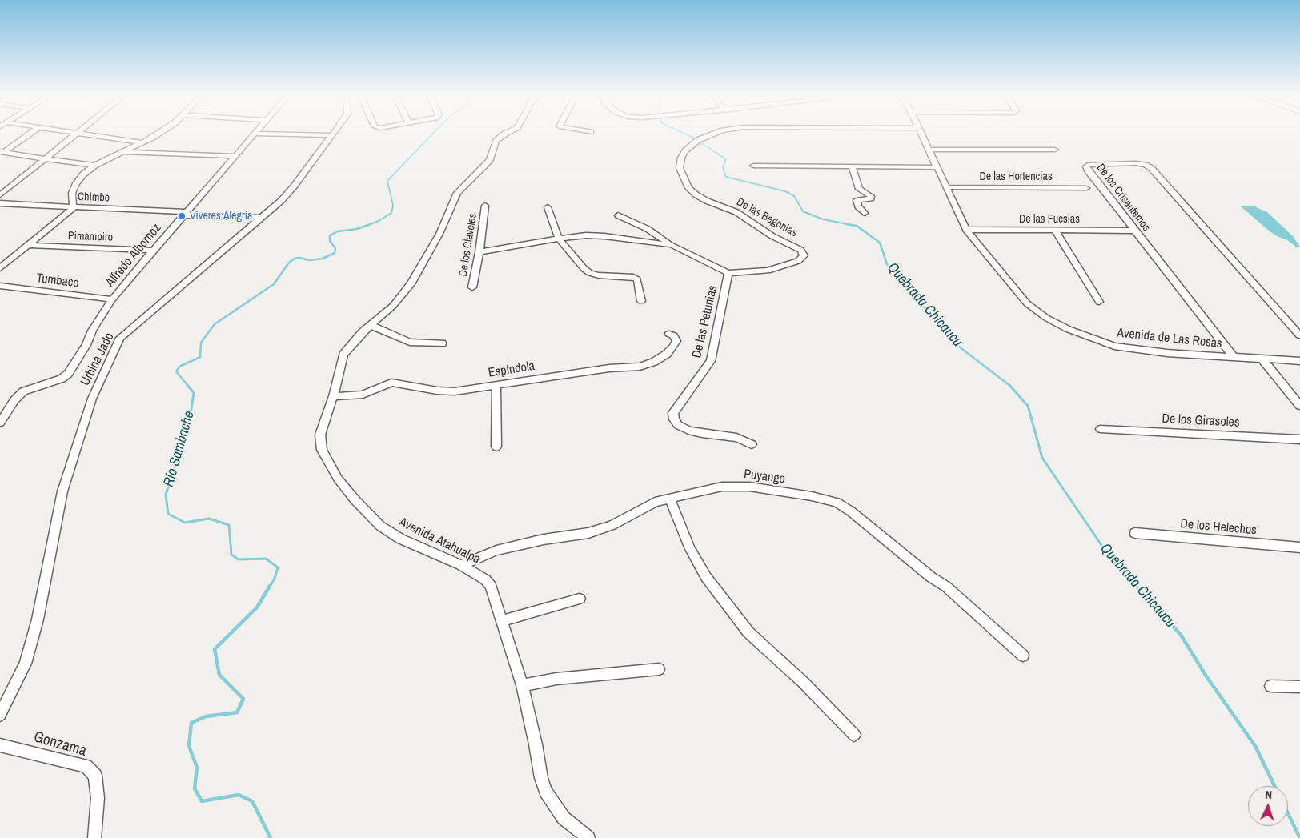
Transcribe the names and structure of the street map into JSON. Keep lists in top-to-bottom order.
{
  "streets": {
    "street": [
      "De las Hortencias",
      "Chimbo",
      "De los Crisantemos",
      "De las Begonias",
      "De las Fucsias",
      "Pimampiro",
      "De los Claveles",
      "Alfredo Albornoz",
      "Tumbaco",
      "De las Petunias",
      "Avenida de Las Rosas",
      "Urbina Jado",
      "Espíndola",
      "De los Girasoles",
      "Puyango",
      "De los Helechos",
      "Avenida Atahualpa",
      "Gonzama"
    ]
  },
  "crossings": [
    ["De las Hortencias", "Avenida de Las Rosas"],
    ["Chimbo", "Alfredo Albornoz"],
    ["Chimbo", "Urbina Jado"],
    ["De los Crisantemos", "De las Fucsias"],
    ["De los Crisantemos", "Avenida de Las Rosas"],
    ["De las Begonias", "De los Claveles"],
    ["De las Begonias", "De las Petunias"],
    ["De las Fucsias", "Avenida de Las Rosas"],
    ["Pimampiro", "Alfredo Albornoz"],
    ["Alfredo Albornoz", "Tumbaco"],
    ["Espíndola", "Avenida Atahualpa"],
    ["Puyango", "Avenida Atahualpa"]
  ],
  "water": ["Quebrada Chicaucu", "Río Sambache"],
  "places": ["Víveres Alegría"],
  "north": "top"
}
